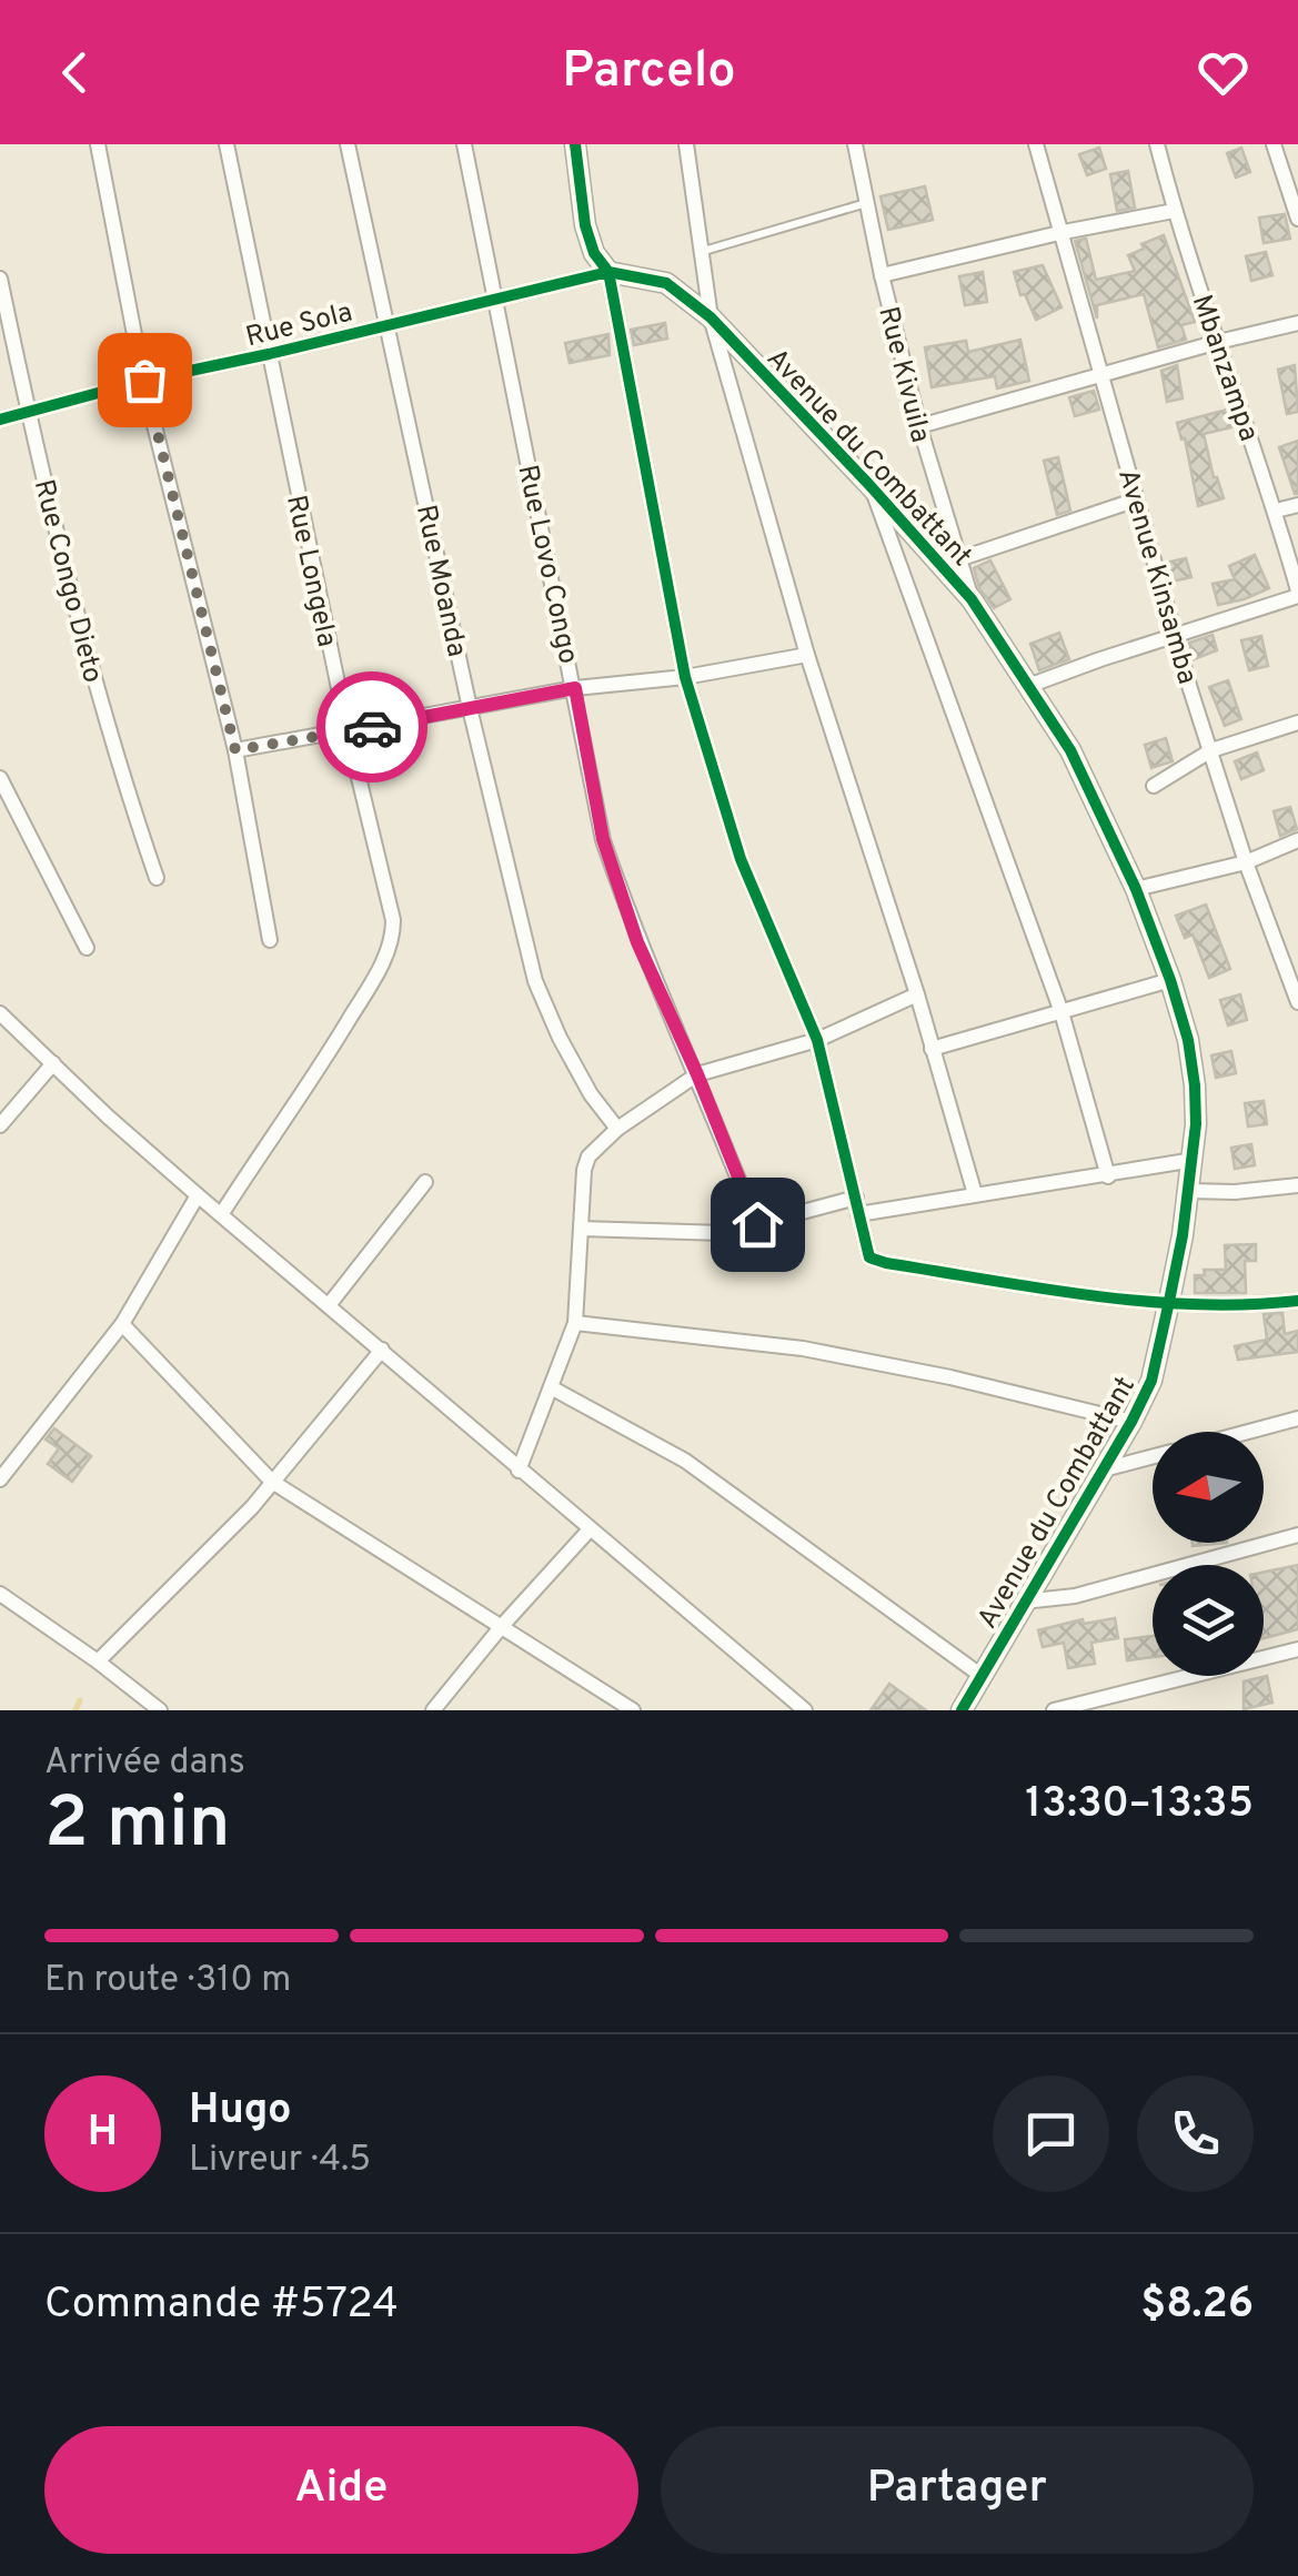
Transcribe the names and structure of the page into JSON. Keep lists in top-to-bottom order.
{
  "streets": {
    "street": [
      "Rue Sola",
      "Mbanzampa",
      "Rue Kivuila",
      "Avenue du Combattant",
      "Rue Lovo Congo",
      "Rue Longela",
      "Avenue Kinsamba",
      "Rue Congo Dieto",
      "Rue Moanda"
    ]
  },
  "crossings": [
    ["Rue Sola", "Avenue du Combattant"],
    ["Rue Sola", "Rue Lovo Congo"],
    ["Rue Sola", "Rue Longela"],
    ["Rue Sola", "Rue Congo Dieto"],
    ["Rue Sola", "Rue Moanda"],
    ["Rue Kivuila", "Avenue du Combattant"]
  ],
  "north": "left",
  "page": {
    "header": "Parcelo",
    "heading": ["2 min", "Arrivée dans", "13:30–13:35"],
    "panel": [
      "Hugo",
      "Livreur · 4.5",
      "Commande #5724",
      "$8.26"
    ],
    "bar": "En route · 310 m",
    "round": "H",
    "buttons": ["Aide", "Partager"]
  }
}
